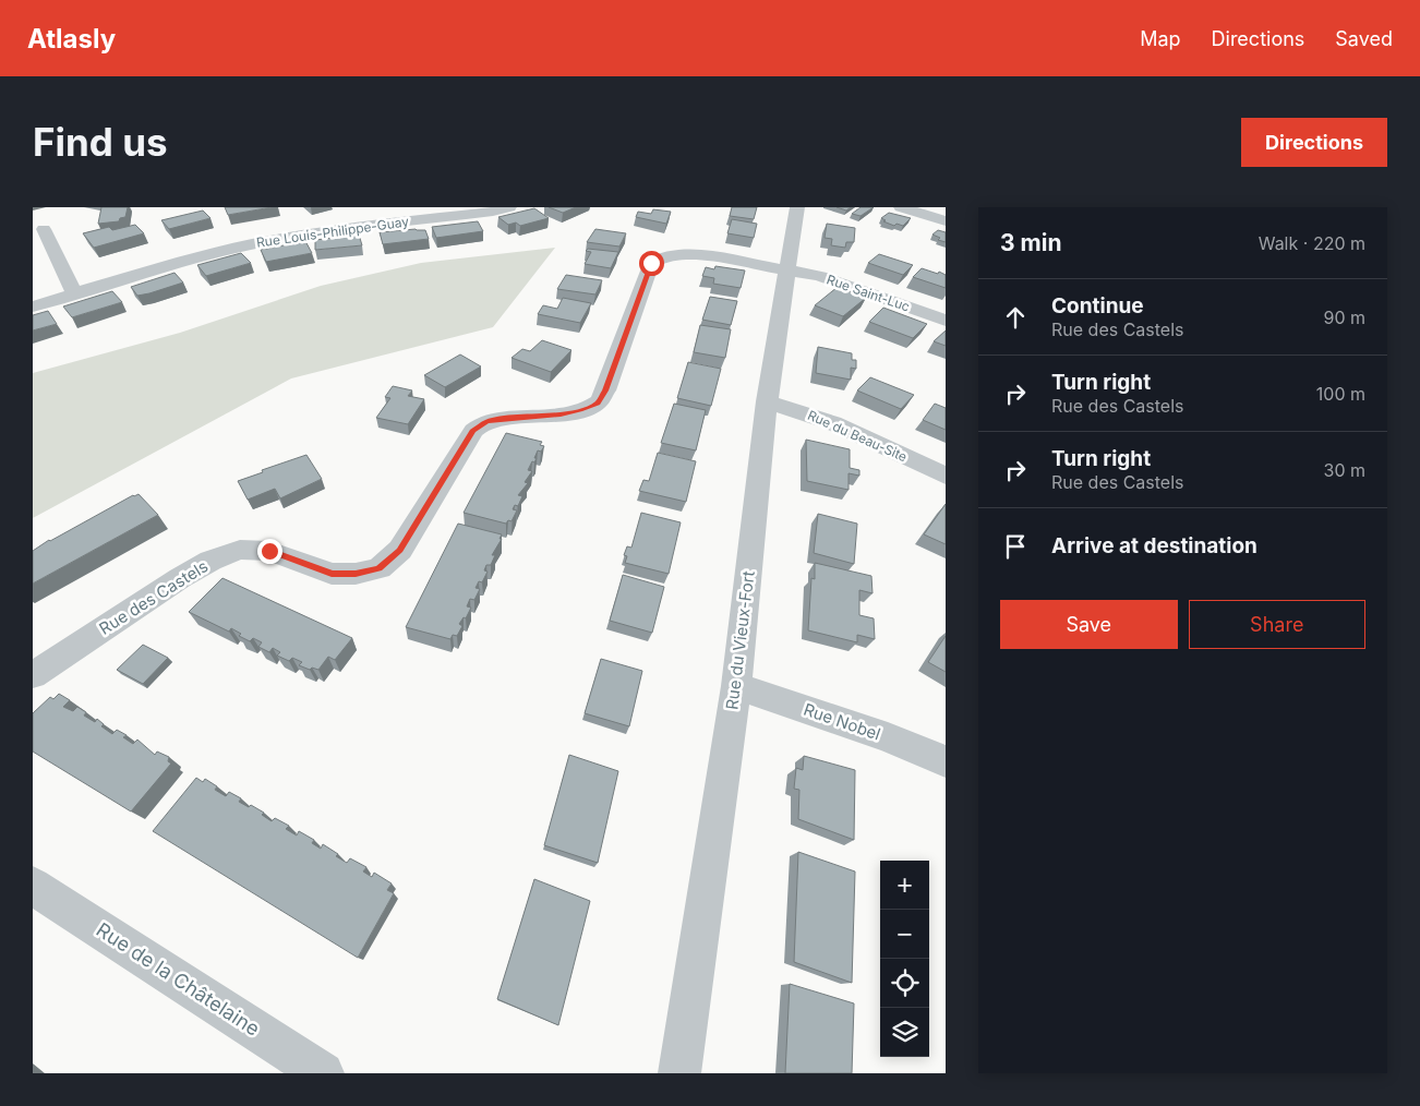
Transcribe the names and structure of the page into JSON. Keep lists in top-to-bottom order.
{
  "streets": {
    "street": [
      "Rue Louis-Philippe-Guay",
      "Rue Saint-Luc",
      "Rue du Beau-Site",
      "Rue des Castels",
      "Rue du Vieux-Fort",
      "Rue Nobel",
      "Rue de la Châtelaine"
    ]
  },
  "crossings": [
    ["Rue Saint-Luc", "Rue des Castels"],
    ["Rue Saint-Luc", "Rue du Vieux-Fort"],
    ["Rue du Beau-Site", "Rue du Vieux-Fort"],
    ["Rue des Castels", "Rue du Vieux-Fort"],
    ["Rue du Vieux-Fort", "Rue Nobel"]
  ],
  "page": {
    "header": "Atlasly",
    "nav": ["Map", "Directions", "Saved"],
    "buttons": [
      "Directions",
      ["Save", "Share"]
    ],
    "title": "Find us",
    "heading": ["3 min", "Walk · 220 m"],
    "list": [
      ["Continue", "Rue des Castels", "90 m"],
      ["Turn right", "Rue des Castels", "100 m"],
      ["Turn right", "Rue des Castels", "30 m"],
      "Arrive at destination"
    ],
    "map_buttons": ["+", "−"]
  }
}
